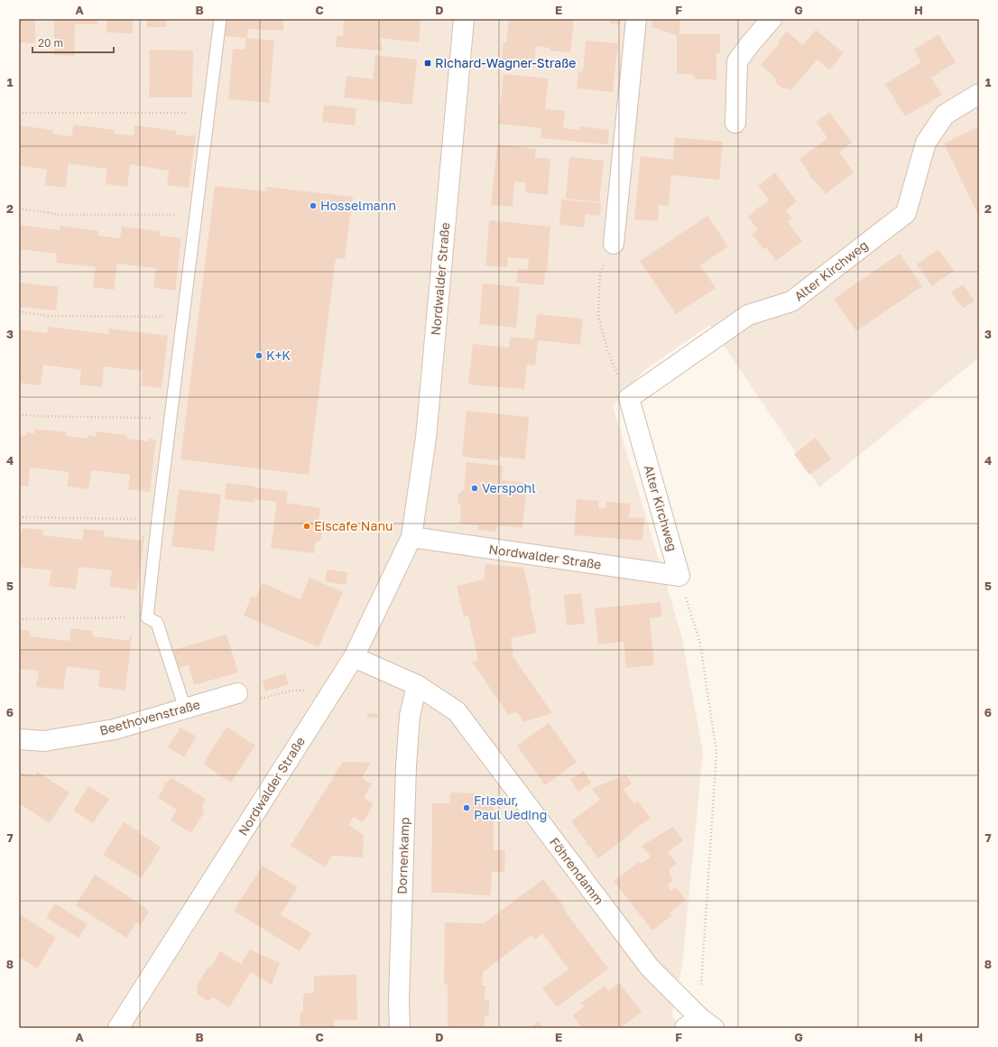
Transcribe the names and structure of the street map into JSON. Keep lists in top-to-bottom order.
{
  "streets": {
    "street": [
      "Alter Kirchweg",
      "Nordwalder Straße",
      "Beethovenstraße",
      "Dornenkamp",
      "Föhrendamm"
    ]
  },
  "crossings": [
    ["Alter Kirchweg", "Nordwalder Straße"],
    ["Nordwalder Straße", "Föhrendamm"],
    ["Dornenkamp", "Föhrendamm"]
  ],
  "places": {
    "transit": ["Richard-Wagner-Straße"],
    "other": [
      "Hosselmann",
      "K+K",
      "Verspohl",
      "Eiscafe Nanu",
      "Friseur, Paul Ueding"
    ]
  },
  "scale_bar": "20 m",
  "grid": {
    "columns": [
      "A",
      "B",
      "C",
      "D",
      "E",
      "F",
      "G",
      "H"
    ],
    "rows": [
      "1",
      "2",
      "3",
      "4",
      "5",
      "6",
      "7",
      "8"
    ]
  }
}
